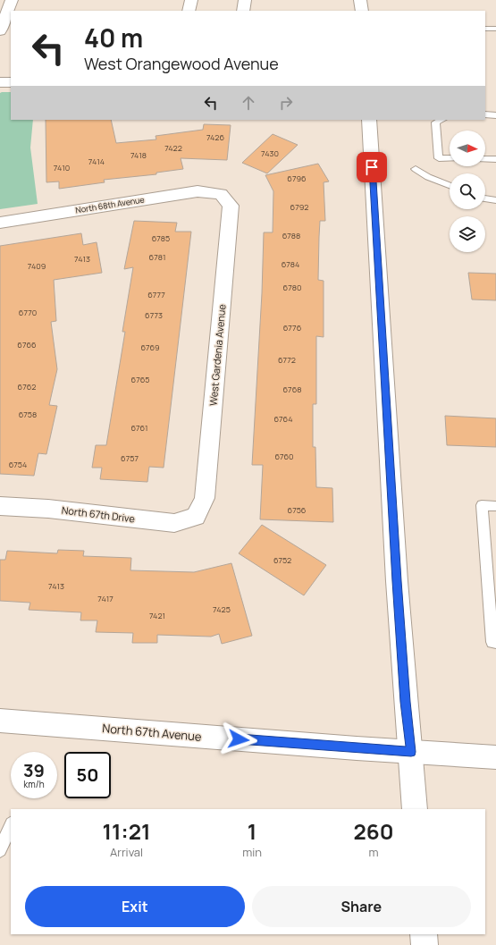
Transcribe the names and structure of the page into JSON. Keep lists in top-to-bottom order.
{
  "streets": {
    "street": [
      "North 68th Avenue",
      "West Gardenia Avenue",
      "North 67th Drive",
      "North 67th Avenue"
    ]
  },
  "crossings": [
    ["North 68th Avenue", "West Gardenia Avenue"],
    ["West Gardenia Avenue", "North 67th Drive"]
  ],
  "house_numbers": [
    "7426",
    "7422",
    "7430",
    "7418",
    "7414",
    "7410",
    "6796",
    "6792",
    "6788",
    "6785",
    "6781",
    "7413",
    "6784",
    "7409",
    "6780",
    "6777",
    "6770",
    "6773",
    "6776",
    "6766",
    "6769",
    "6772",
    "6765",
    "6762",
    "6768",
    "6758",
    "6764",
    "6761",
    "6760",
    "6757",
    "6754",
    "6756",
    "6752",
    "7413",
    "7417",
    "7425",
    "7421"
  ],
  "north": "right",
  "page": {
    "turn": ["40 m", "West Orangewood Avenue"],
    "speed": "39 km/h",
    "limit": "50",
    "eta": [
      "11:21",
      "Arrival",
      "1",
      "min",
      "260",
      "m"
    ],
    "buttons": ["Exit", "Share"]
  }
}
